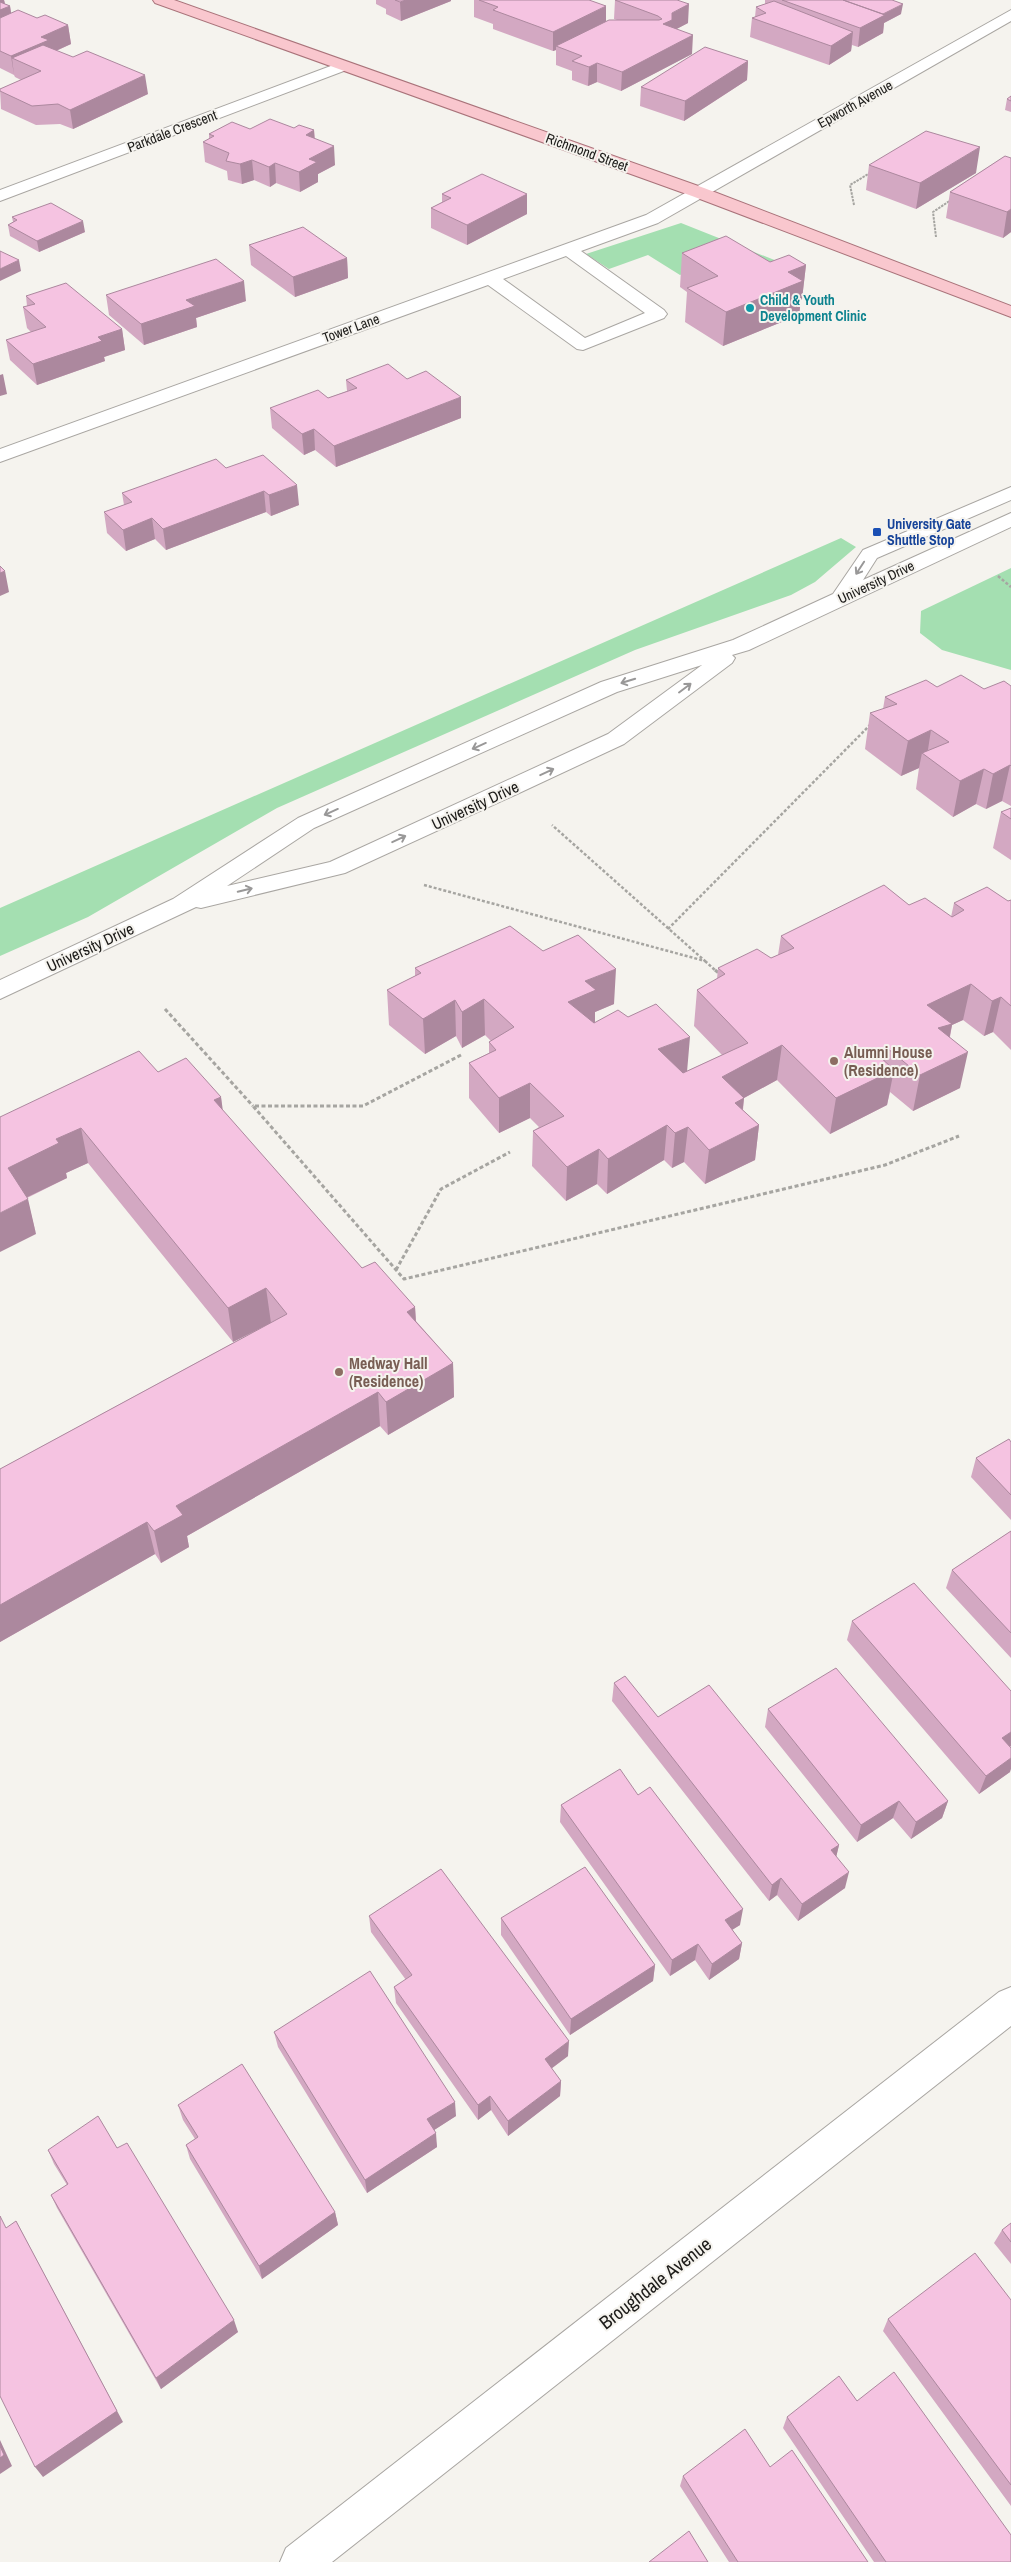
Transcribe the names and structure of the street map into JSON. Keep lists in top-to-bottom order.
{
  "streets": {
    "main road": ["Richmond Street"],
    "street": [
      "Epworth Avenue",
      "Parkdale Crescent",
      "Tower Lane",
      "University Drive",
      "Broughdale Avenue"
    ]
  },
  "crossings": [
    ["Epworth Avenue", "Richmond Street"],
    ["Epworth Avenue", "Tower Lane"],
    ["Parkdale Crescent", "Richmond Street"],
    ["Richmond Street", "Tower Lane"]
  ],
  "places": {
    "other": ["Child & Youth Development Clinic", "Alumni House (Residence)", "Medway Hall (Residence)"],
    "transit": ["University Gate Shuttle Stop"]
  }
}
